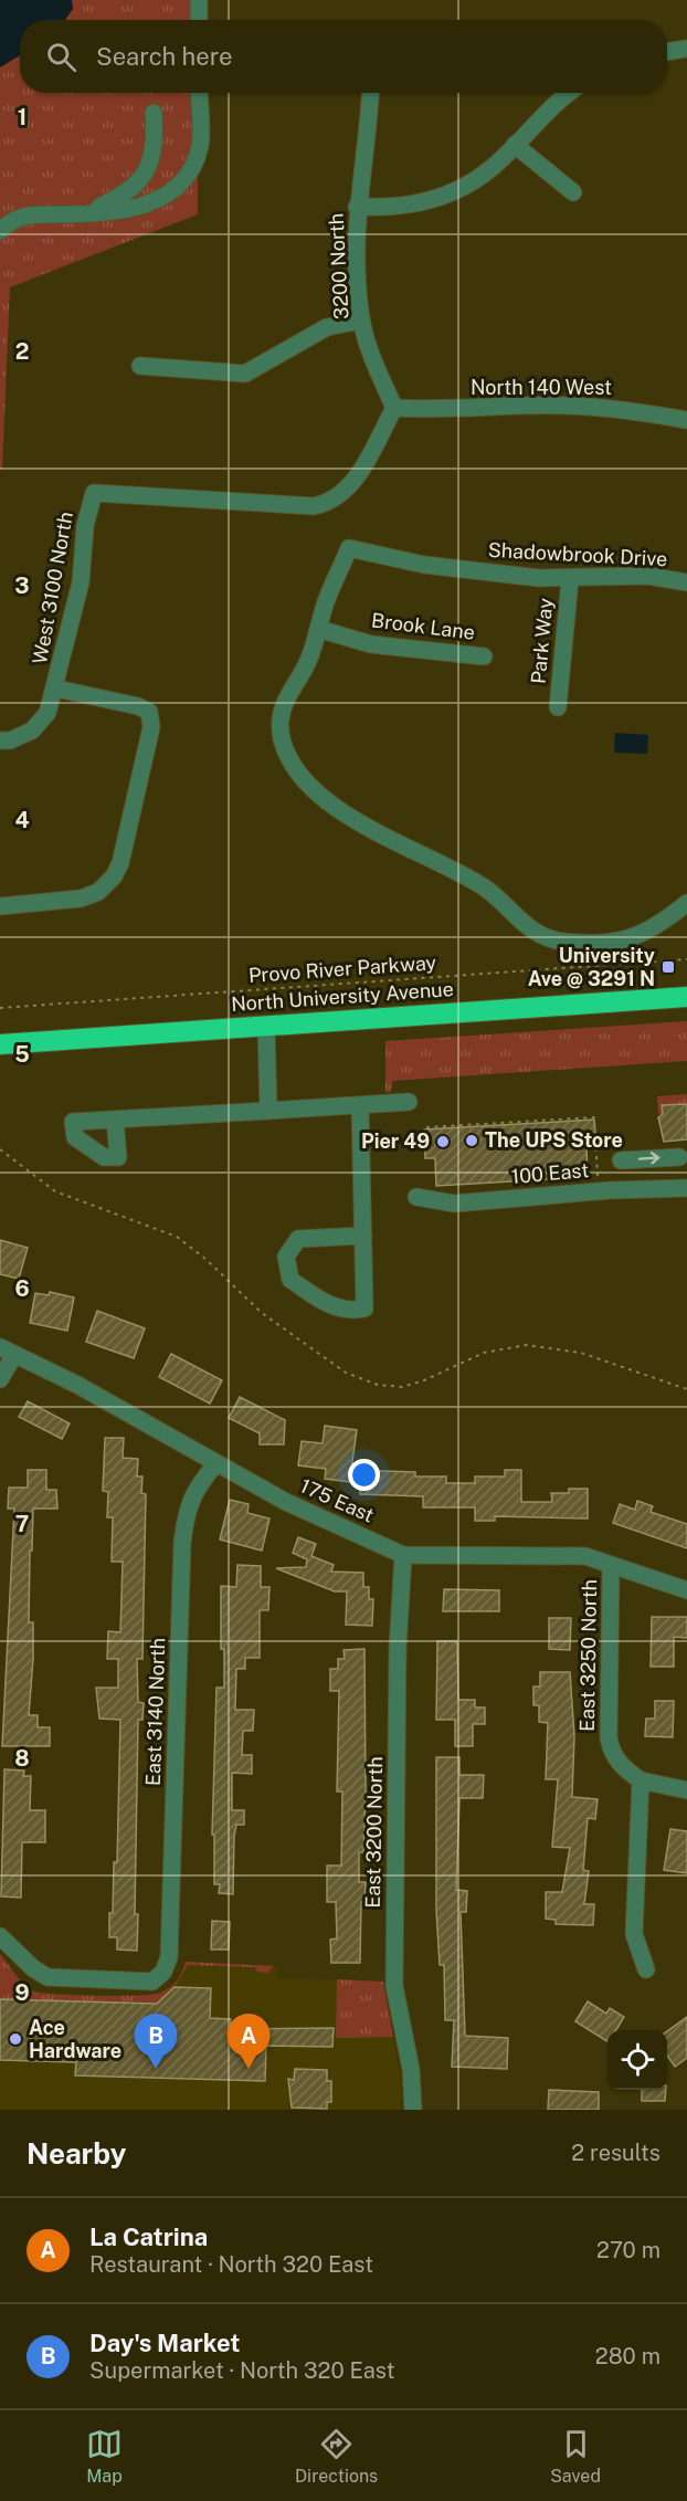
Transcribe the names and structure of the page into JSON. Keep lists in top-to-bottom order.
{
  "streets": {
    "highway": ["North University Avenue"],
    "street": [
      "3200 North",
      "North 140 West",
      "Shadowbrook Drive",
      "West 3100 North",
      "Brook Lane",
      "Park Way",
      "100 East",
      "175 East",
      "East 3250 North",
      "East 3140 North",
      "East 3200 North"
    ],
    "path": ["Provo River Parkway"]
  },
  "crossings": [
    ["3200 North", "North 140 West"],
    ["3200 North", "West 3100 North"],
    ["North 140 West", "West 3100 North"],
    ["Shadowbrook Drive", "Brook Lane"],
    ["Shadowbrook Drive", "Park Way"],
    ["175 East", "East 3250 North"],
    ["175 East", "East 3140 North"],
    ["175 East", "East 3200 North"]
  ],
  "places": {
    "transit": ["University Ave @ 3291 N"],
    "other": ["The UPS Store", "Pier 49", "Ace Hardware"]
  },
  "page": {
    "search": "Search here",
    "pins": ["A", "B"],
    "heading": ["Nearby", "2 results"],
    "list": [
      {
        "mark": "A",
        "name": "La Catrina",
        "note": "Restaurant · North 320 East",
        "value": "270 m"
      },
      {
        "mark": "B",
        "name": "Day's Market",
        "note": "Supermarket · North 320 East",
        "value": "280 m"
      }
    ],
    "nav": ["Map", "Directions", "Saved"]
  },
  "grid": {
    "rows": [
      "1",
      "2",
      "3",
      "4",
      "5",
      "6",
      "7",
      "8",
      "9"
    ]
  }
}
